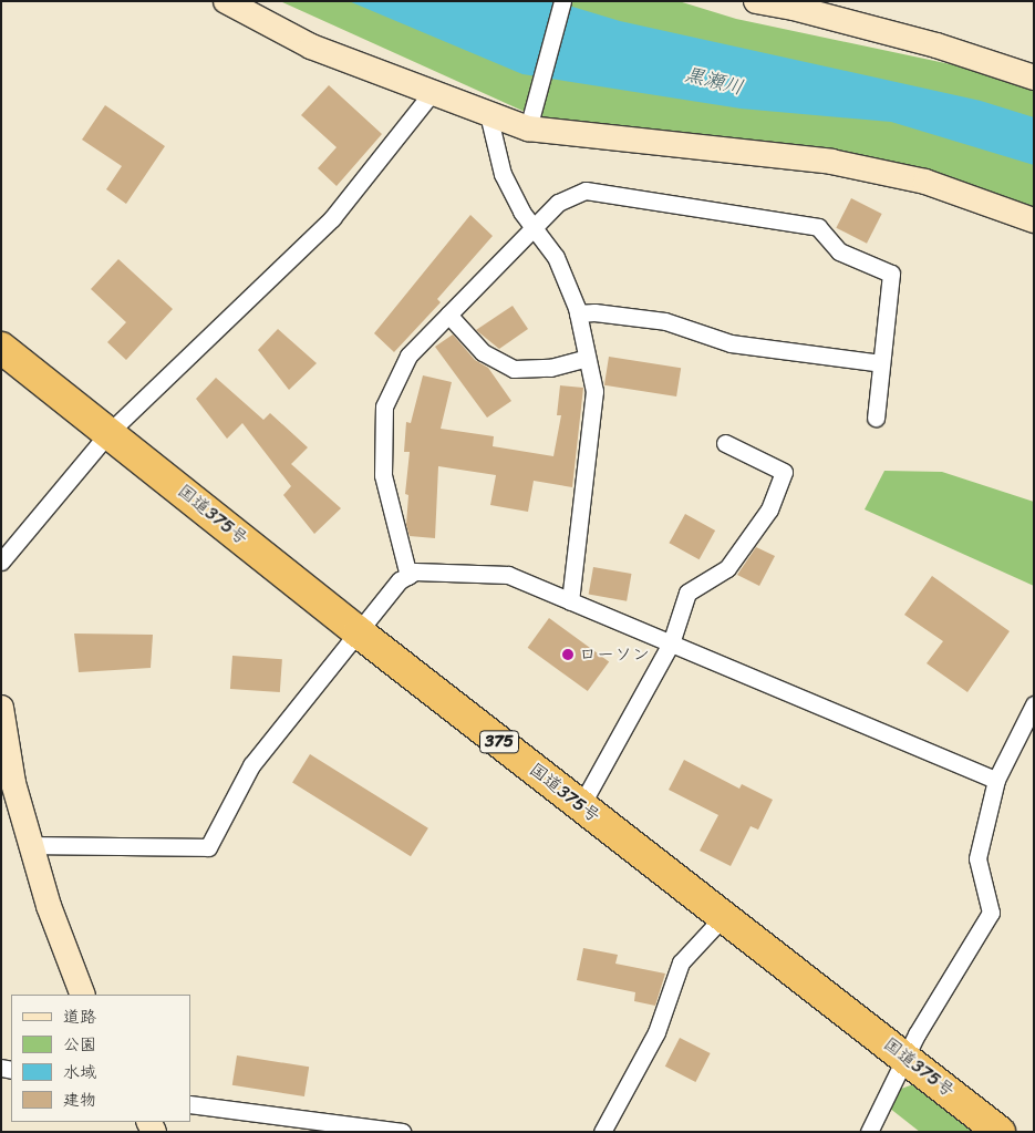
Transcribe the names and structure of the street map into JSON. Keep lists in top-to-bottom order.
{
  "streets": {
    "highway": ["国道375号", "375"]
  },
  "water": ["黒瀬川"],
  "places": ["ローソン"],
  "legend": [
    "道路",
    "公園",
    "水域",
    "建物"
  ]
}
